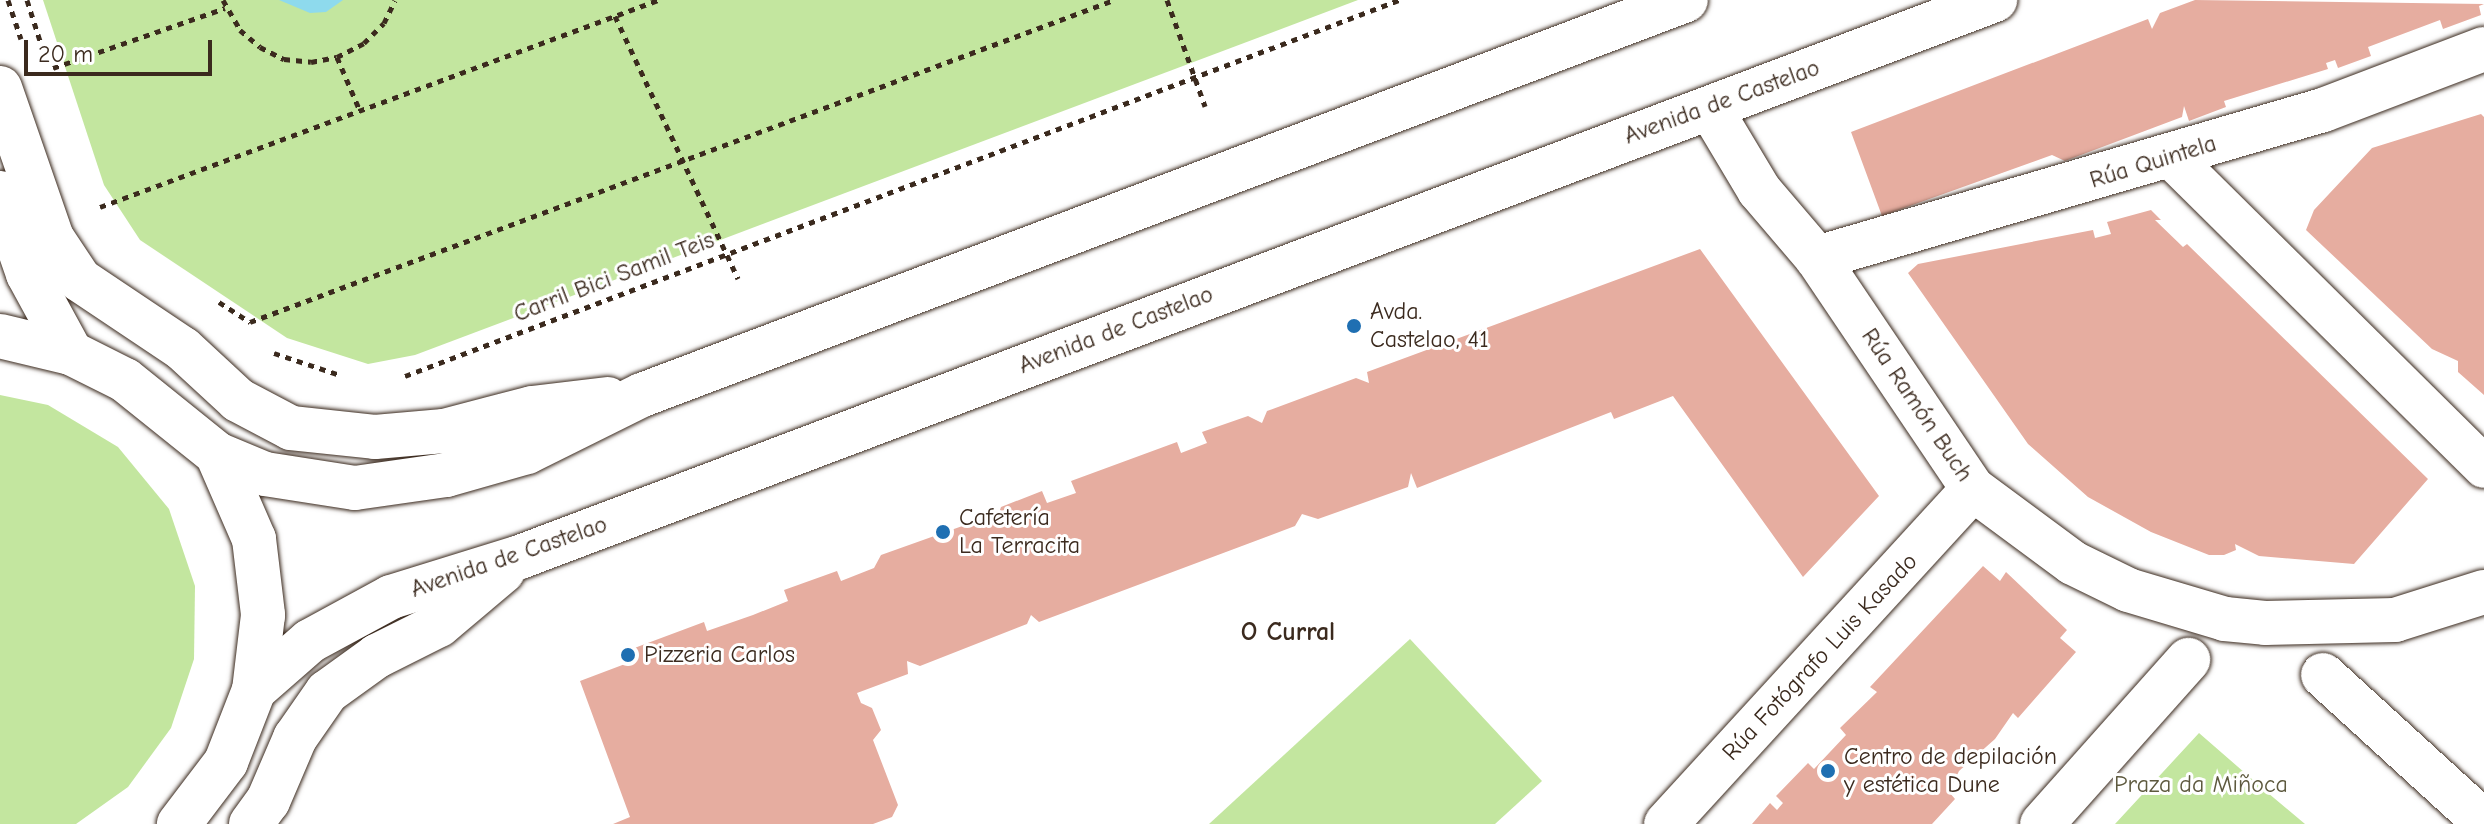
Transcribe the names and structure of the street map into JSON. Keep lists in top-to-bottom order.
{
  "streets": {
    "main road": [
      "Avenida de Castelao",
      "Rúa Quintela",
      "Rúa Ramón Buch",
      "Rúa Fotógrafo Luis Kasado"
    ],
    "path": ["Carril Bici Samil Teis"]
  },
  "crossings": [
    ["Avenida de Castelao", "Rúa Ramón Buch"],
    ["Rúa Quintela", "Rúa Ramón Buch"],
    ["Rúa Ramón Buch", "Rúa Fotógrafo Luis Kasado"]
  ],
  "districts": ["O Curral"],
  "parks": ["Praza da Miñoca"],
  "places": [
    "Avda. Castelao, 41",
    "Cafetería La Terracita",
    "Pizzeria Carlos",
    "Centro de depilación y estética Dune"
  ],
  "scale_bar": "20 m"
}
